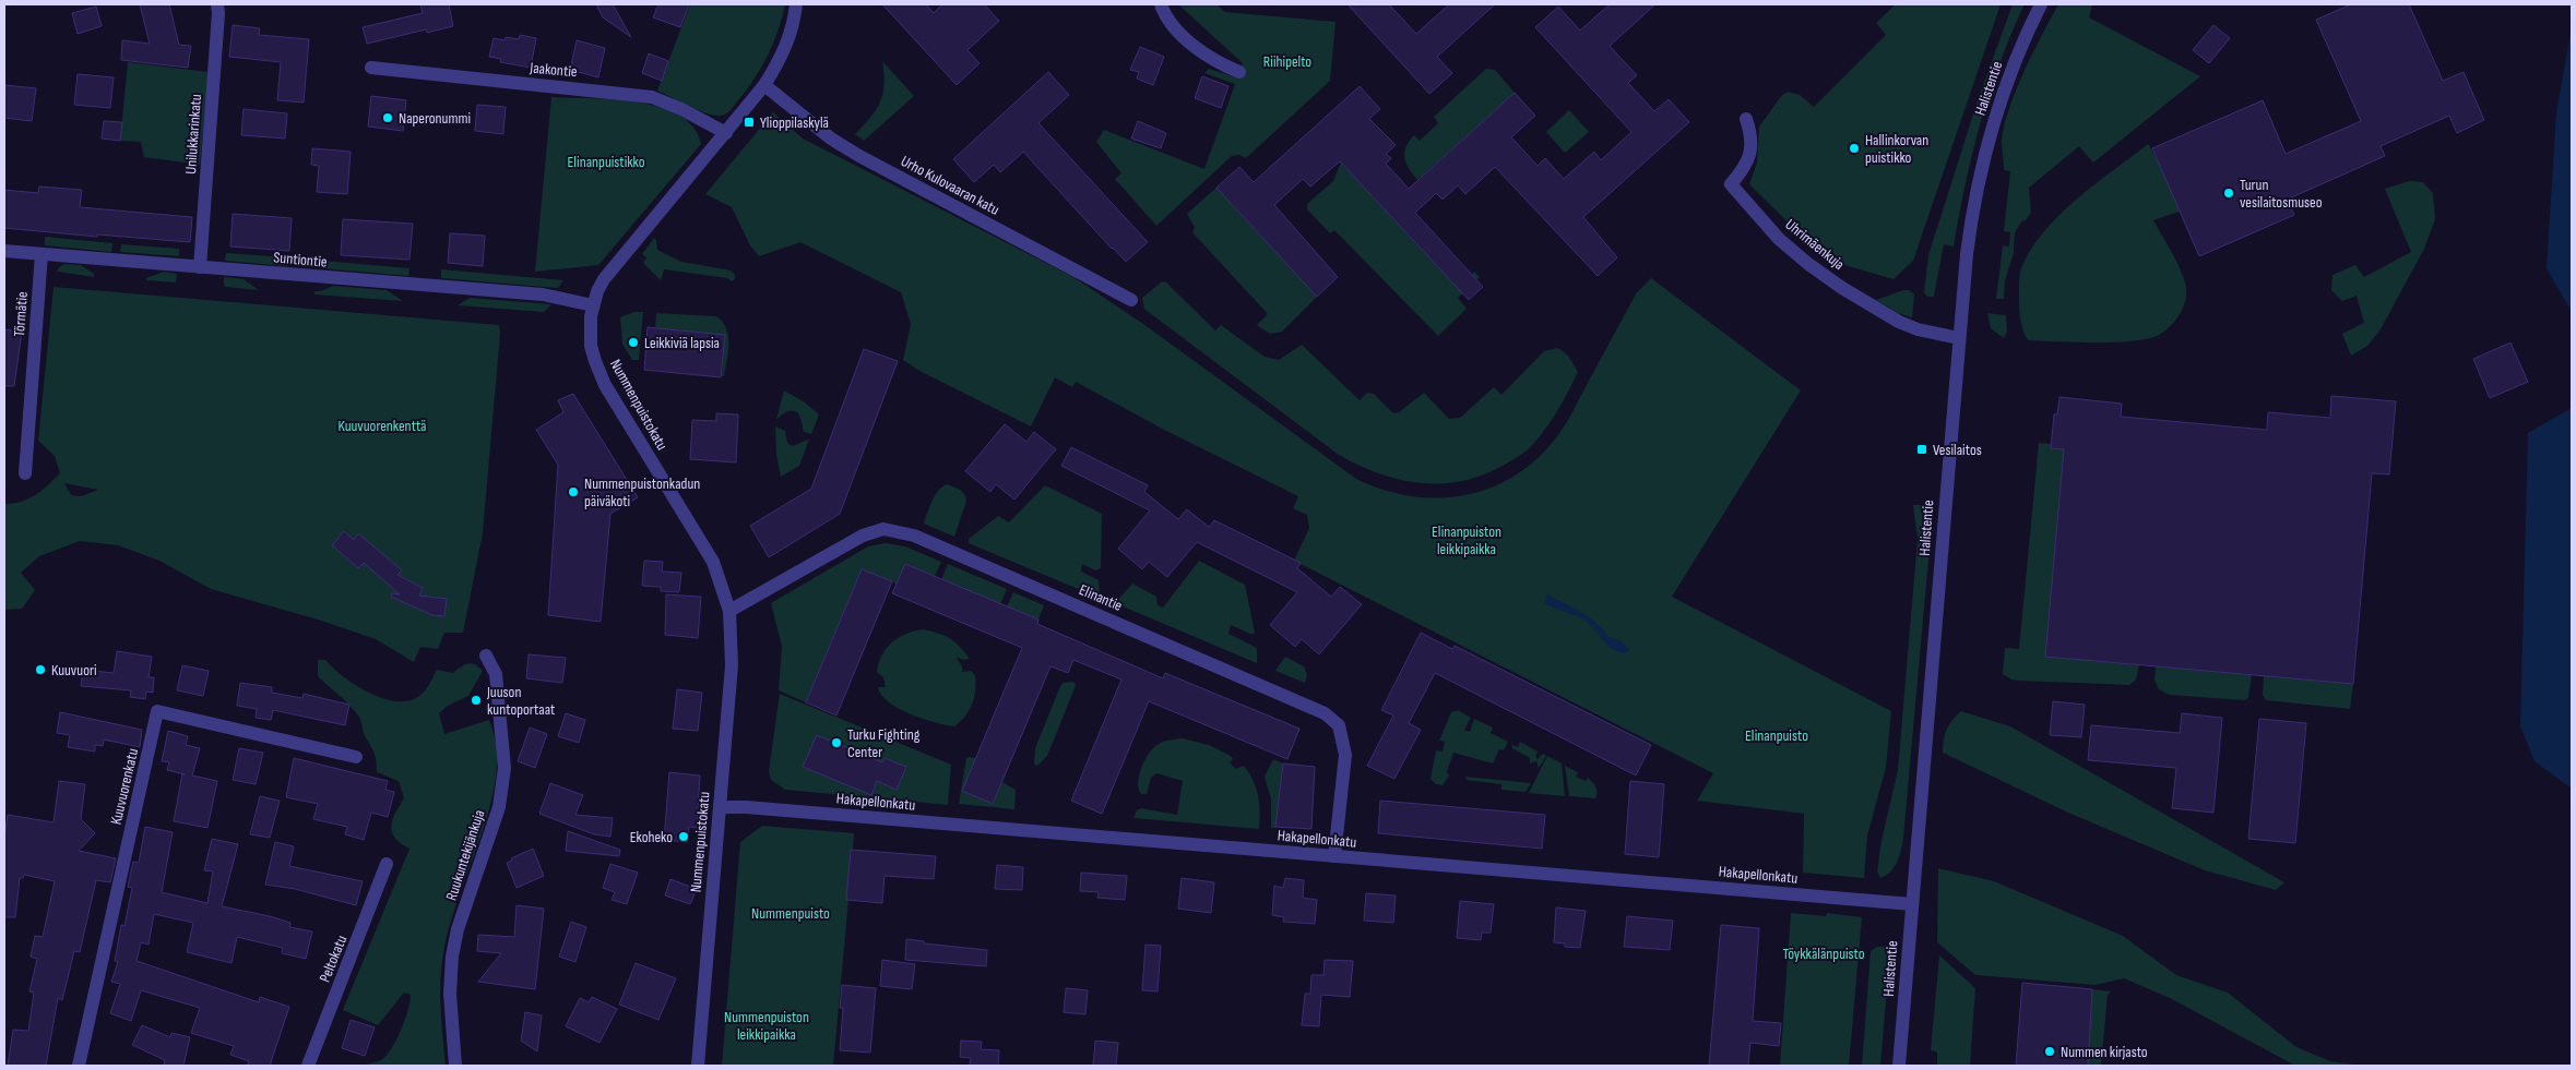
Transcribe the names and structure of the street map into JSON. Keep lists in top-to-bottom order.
{
  "streets": {
    "street": [
      "Jaakontie",
      "Halistentie",
      "Unilukkarinkatu",
      "Urho Kulovaaran katu",
      "Uhrimäenkuja",
      "Suntiontie",
      "Törmätie",
      "Nummenpuistokatu",
      "Elinantie",
      "Kuuvuorenkatu",
      "Hakapellonkatu",
      "Ruukuntekijänkuja",
      "Peltokatu"
    ]
  },
  "crossings": [
    ["Jaakontie", "Nummenpuistokatu"],
    ["Halistentie", "Uhrimäenkuja"],
    ["Halistentie", "Hakapellonkatu"],
    ["Unilukkarinkatu", "Suntiontie"],
    ["Urho Kulovaaran katu", "Nummenpuistokatu"],
    ["Suntiontie", "Törmätie"],
    ["Suntiontie", "Nummenpuistokatu"],
    ["Nummenpuistokatu", "Elinantie"],
    ["Nummenpuistokatu", "Hakapellonkatu"],
    ["Elinantie", "Hakapellonkatu"]
  ],
  "parks": [
    "Riihipelto",
    "Elinanpuistikko",
    "Kuuvuorenkenttä",
    "Elinanpuiston leikkipaikka",
    "Elinanpuisto",
    "Nummenpuisto",
    "Töykkälänpuisto",
    "Nummenpuiston leikkipaikka"
  ],
  "places": {
    "other": [
      "Naperonummi",
      "Hallinkorvan puistikko",
      "Turun vesilaitosmuseo",
      "Leikkiviä lapsia",
      "Nummenpuistonkadun päiväkoti",
      "Kuuvuori",
      "Juuson kuntoportaat",
      "Turku Fighting Center",
      "Ekoheko",
      "Nummen kirjasto"
    ],
    "transit": ["Ylioppilaskylä", "Vesilaitos"]
  }
}
